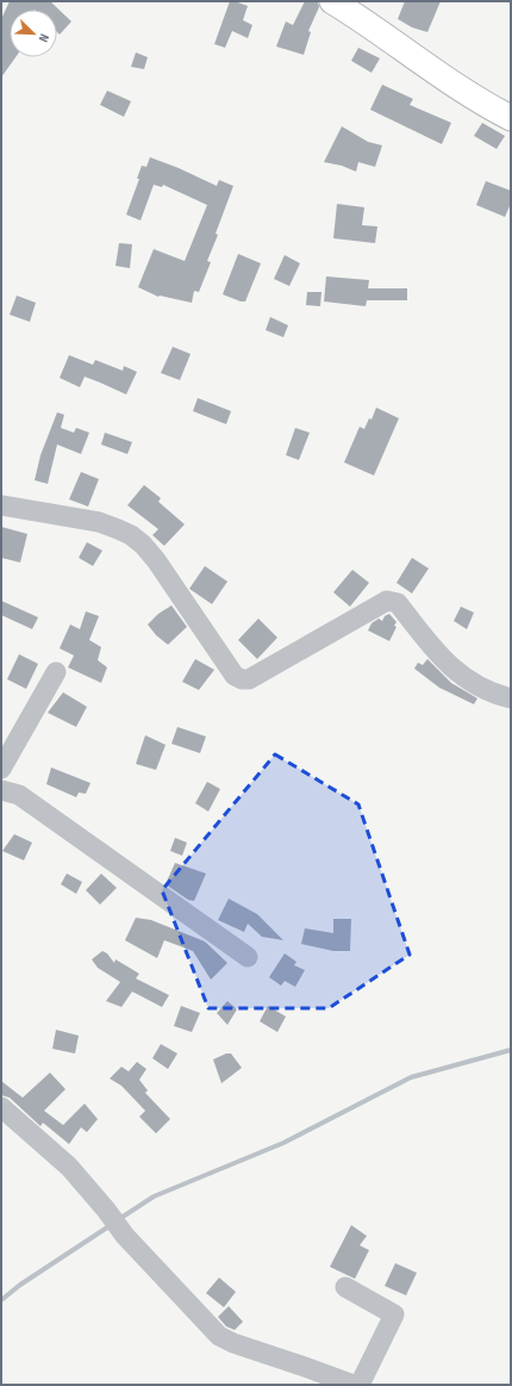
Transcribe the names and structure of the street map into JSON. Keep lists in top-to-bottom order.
{
  "north": "bottom right"
}
